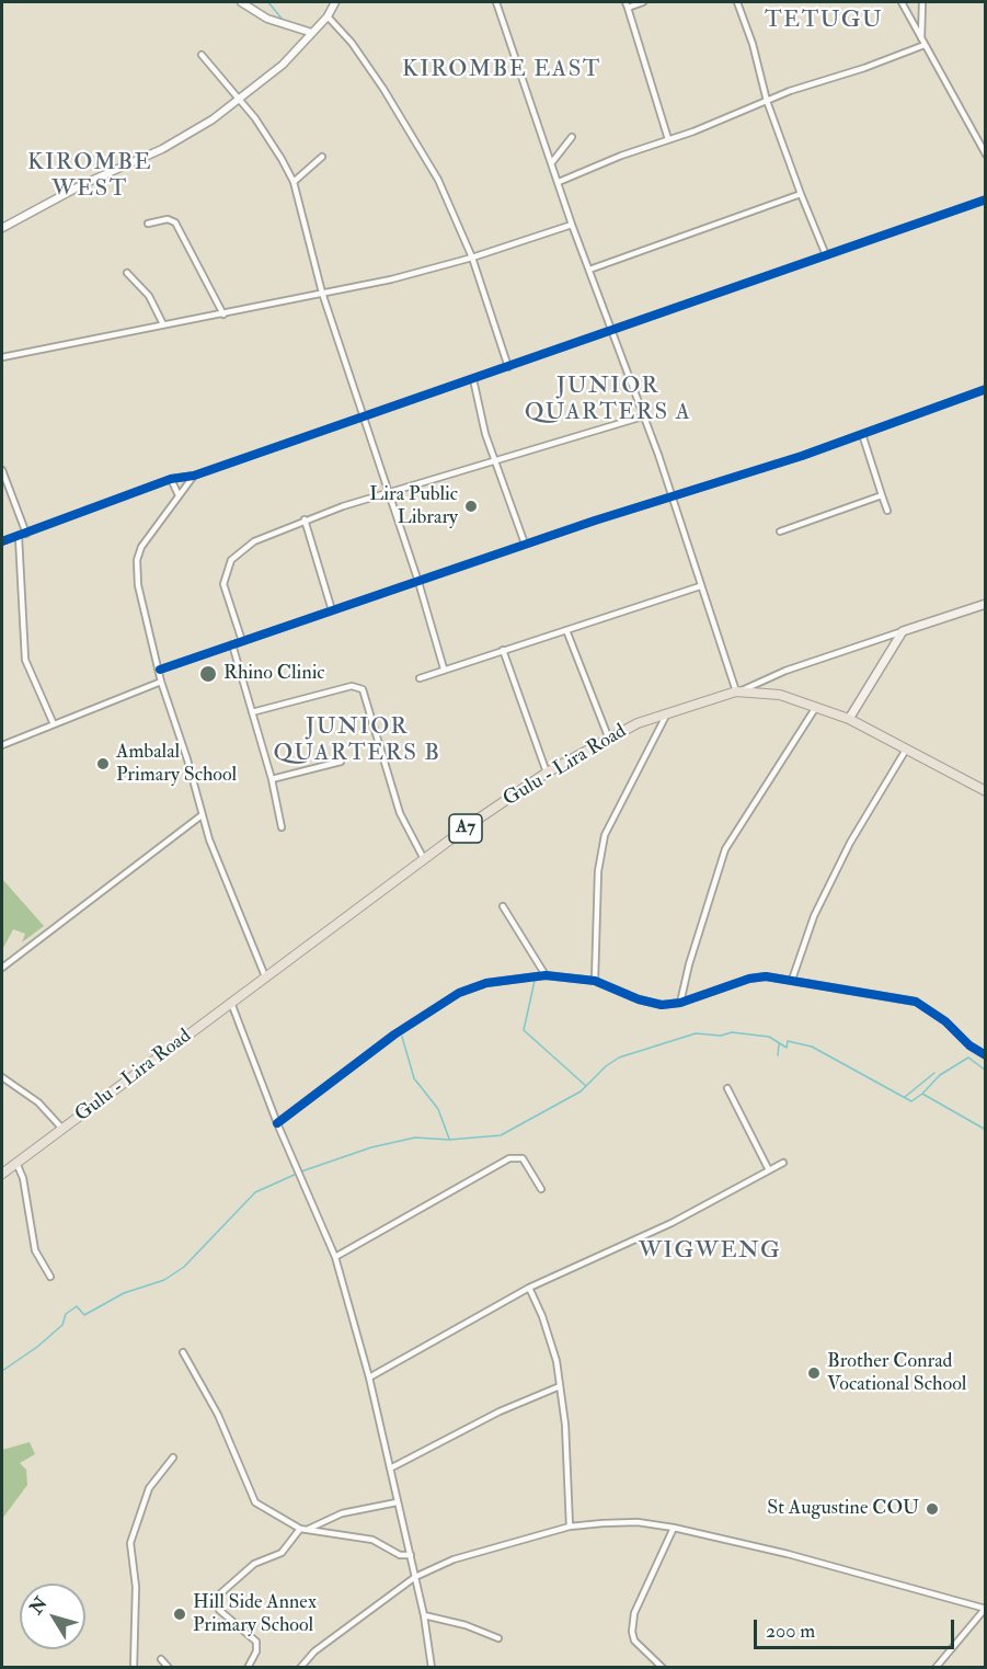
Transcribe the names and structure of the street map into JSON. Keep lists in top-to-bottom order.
{
  "streets": {
    "main road": ["Gulu - Lira Road", "A7"]
  },
  "districts": [
    "TETUGU",
    "KIROMBE EAST",
    "KIROMBE WEST",
    "JUNIOR QUARTERS A",
    "JUNIOR QUARTERS B",
    "WIGWENG"
  ],
  "places": [
    "Lira Public Library",
    "Rhino Clinic",
    "Ambalal Primary School",
    "Brother Conrad Vocational School",
    "St Augustine COU",
    "Hill Side Annex Primary School"
  ],
  "scale_bar": "200 m",
  "north": "top left"
}
